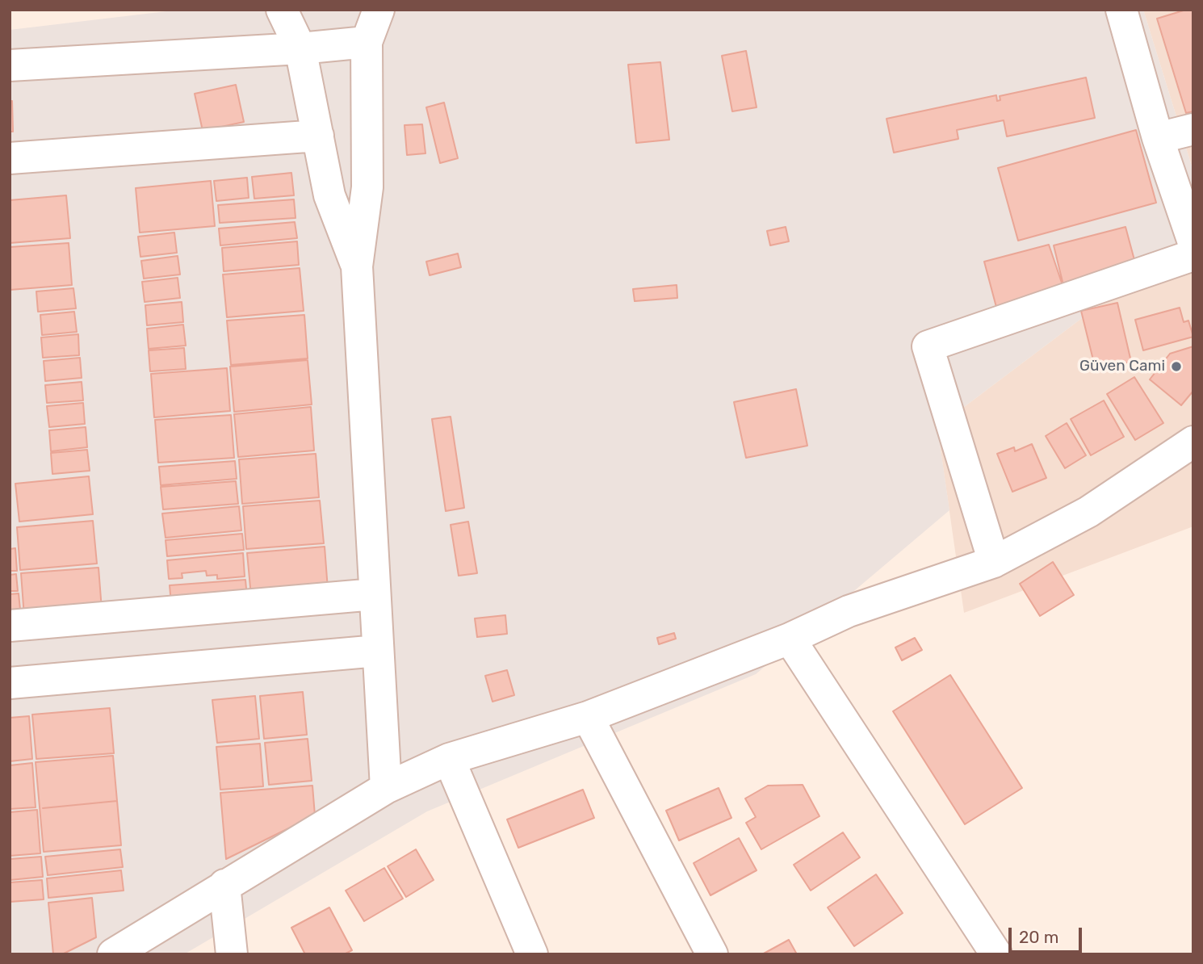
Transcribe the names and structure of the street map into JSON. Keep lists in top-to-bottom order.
{
  "places": ["Güven Cami"],
  "scale_bar": "20 m"
}
